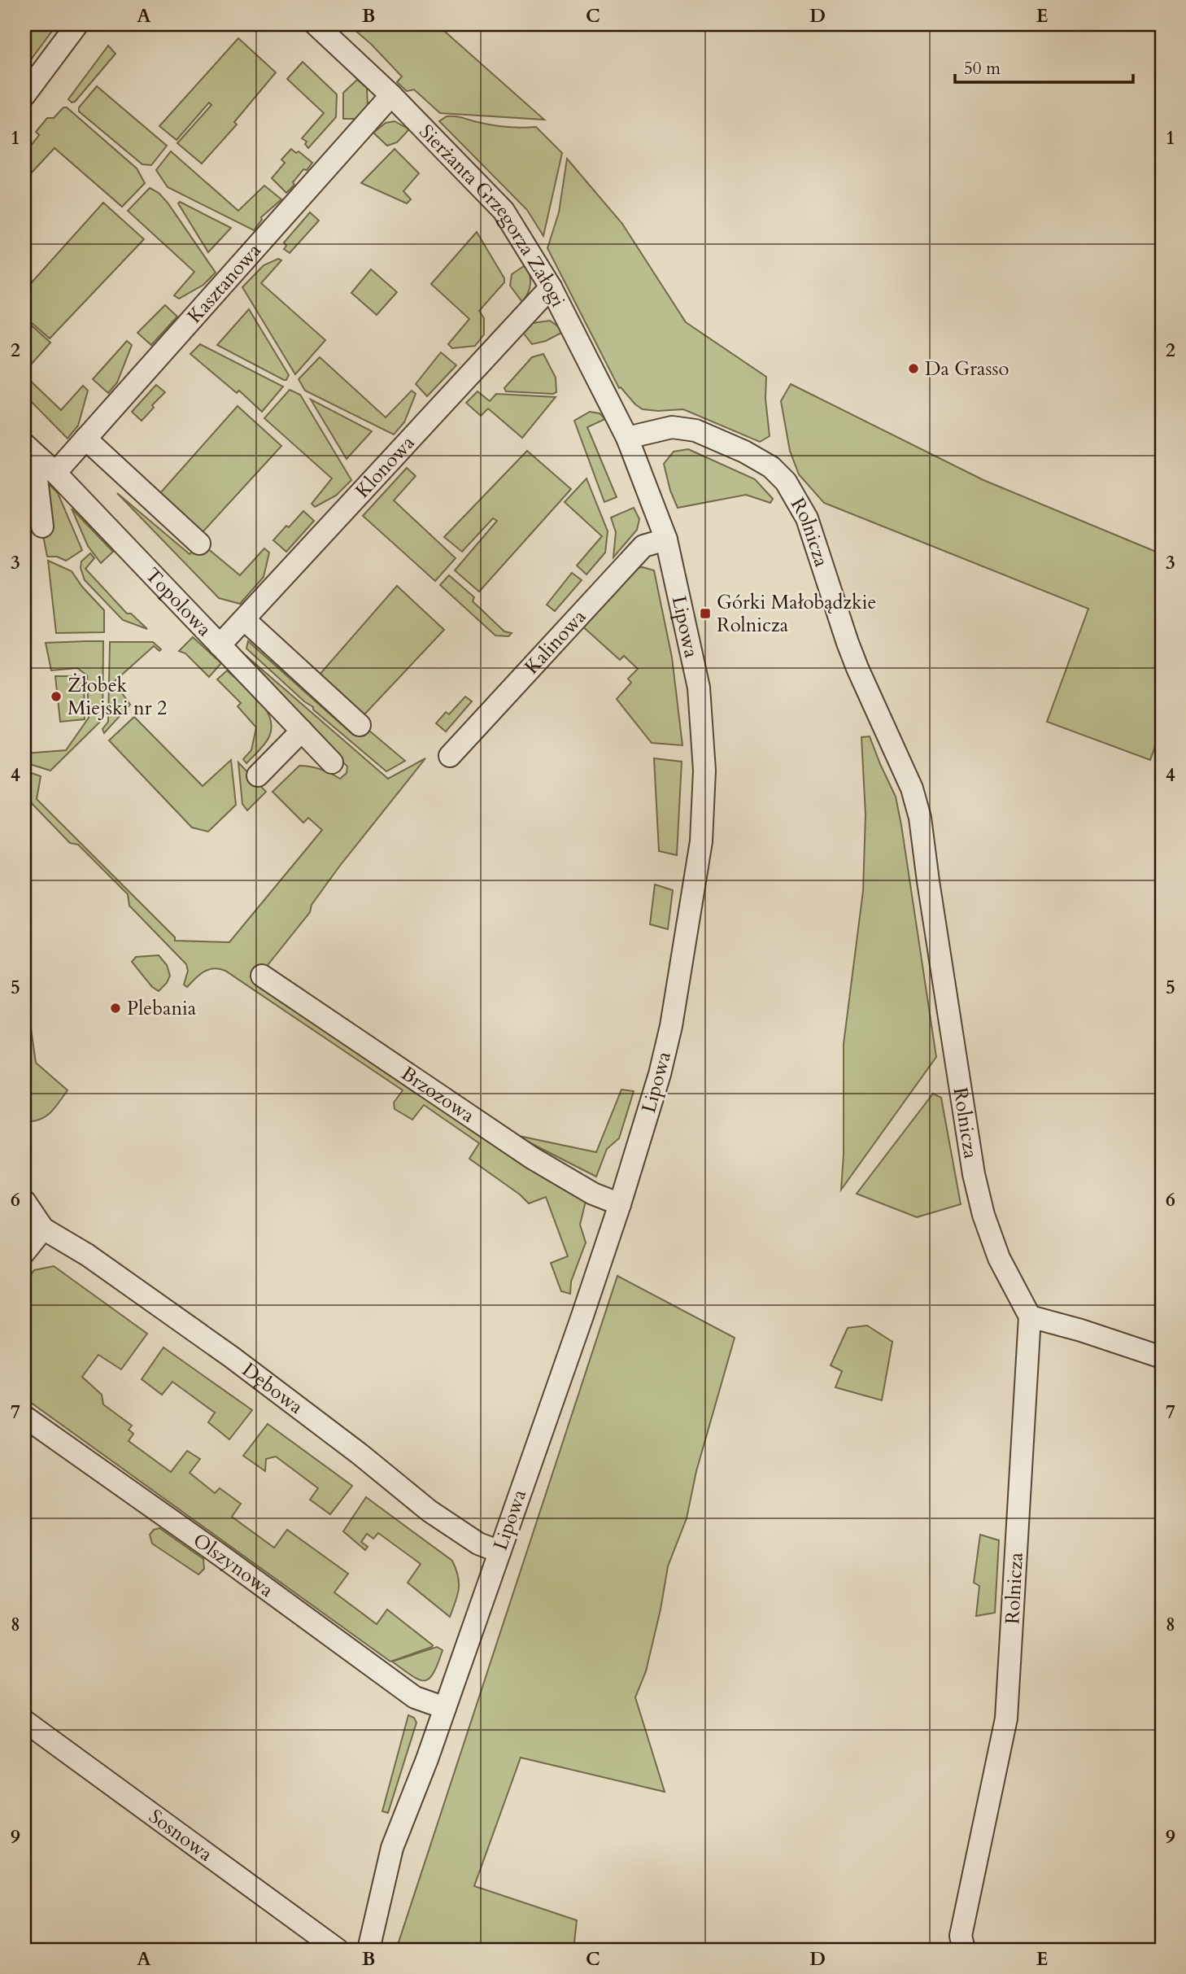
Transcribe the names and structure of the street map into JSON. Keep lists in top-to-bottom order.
{
  "streets": {
    "street": [
      "Sierżanta Grzegorza Załogi",
      "Kasztanowa",
      "Klonowa",
      "Rolnicza",
      "Topolowa",
      "Lipowa",
      "Kalinowa",
      "Brzozowa",
      "Dębowa",
      "Olszynowa",
      "Sosnowa"
    ]
  },
  "crossings": [
    ["Sierżanta Grzegorza Załogi", "Kasztanowa"],
    ["Sierżanta Grzegorza Załogi", "Klonowa"],
    ["Sierżanta Grzegorza Załogi", "Rolnicza"],
    ["Sierżanta Grzegorza Załogi", "Lipowa"],
    ["Kasztanowa", "Topolowa"],
    ["Klonowa", "Topolowa"],
    ["Rolnicza", "Lipowa"],
    ["Lipowa", "Kalinowa"],
    ["Lipowa", "Brzozowa"],
    ["Lipowa", "Dębowa"],
    ["Lipowa", "Olszynowa"]
  ],
  "places": {
    "other": ["Da Grasso", "Żłobek Miejski nr 2", "Plebania"],
    "transit": ["Górki Małobądzkie Rolnicza"]
  },
  "scale_bar": "50 m",
  "grid": {
    "columns": [
      "A",
      "B",
      "C",
      "D",
      "E"
    ],
    "rows": [
      "1",
      "2",
      "3",
      "4",
      "5",
      "6",
      "7",
      "8",
      "9"
    ]
  }
}
